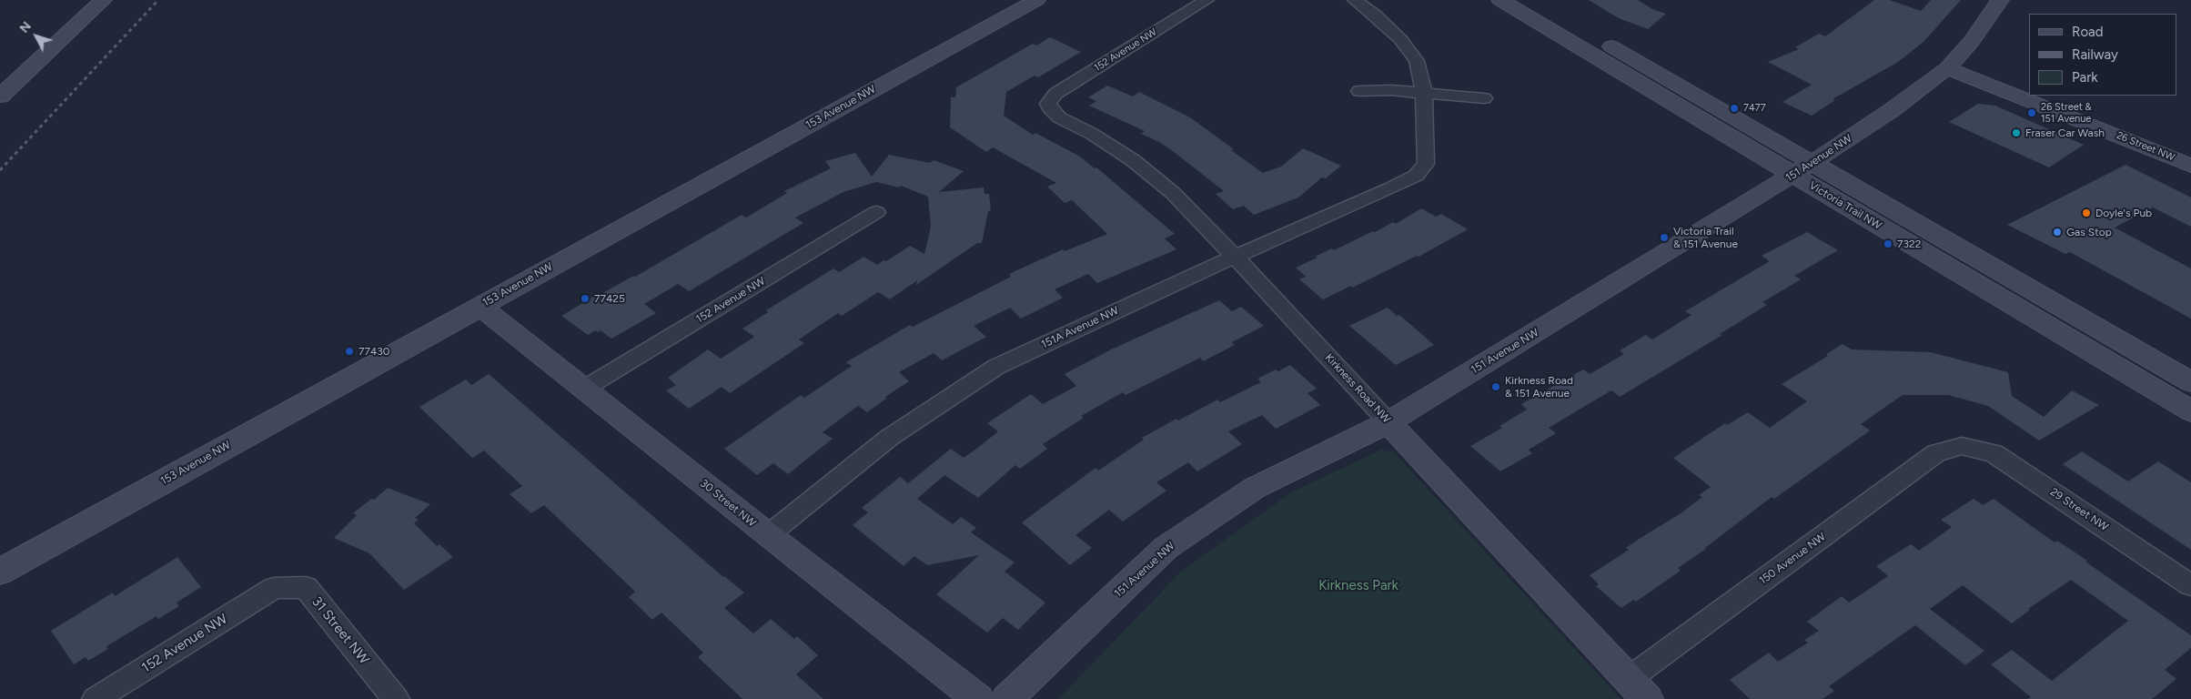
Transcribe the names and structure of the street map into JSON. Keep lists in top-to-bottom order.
{
  "streets": {
    "street": [
      "152 Avenue NW",
      "153 Avenue NW",
      "26 Street NW",
      "151 Avenue NW",
      "Victoria Trail NW",
      "151A Avenue NW",
      "Kirkness Road NW",
      "30 Street NW",
      "29 Street NW",
      "150 Avenue NW",
      "31 Street NW"
    ]
  },
  "crossings": [
    ["152 Avenue NW", "Kirkness Road NW"],
    ["152 Avenue NW", "30 Street NW"],
    ["152 Avenue NW", "31 Street NW"],
    ["153 Avenue NW", "30 Street NW"],
    ["26 Street NW", "151 Avenue NW"],
    ["151 Avenue NW", "Victoria Trail NW"],
    ["151 Avenue NW", "Kirkness Road NW"],
    ["151A Avenue NW", "Kirkness Road NW"],
    ["151A Avenue NW", "30 Street NW"],
    ["Kirkness Road NW", "150 Avenue NW"],
    ["29 Street NW", "150 Avenue NW"]
  ],
  "parks": ["Kirkness Park"],
  "places": [
    "7477",
    "26 Street & 151 Avenue",
    "Fraser Car Wash",
    "Doyle's Pub",
    "Gas Stop",
    "Victoria Trail & 151 Avenue",
    "7322",
    "77425",
    "77430",
    "Kirkness Road & 151 Avenue"
  ],
  "legend": ["Road", "Railway", "Park"],
  "north": "top left"
}
